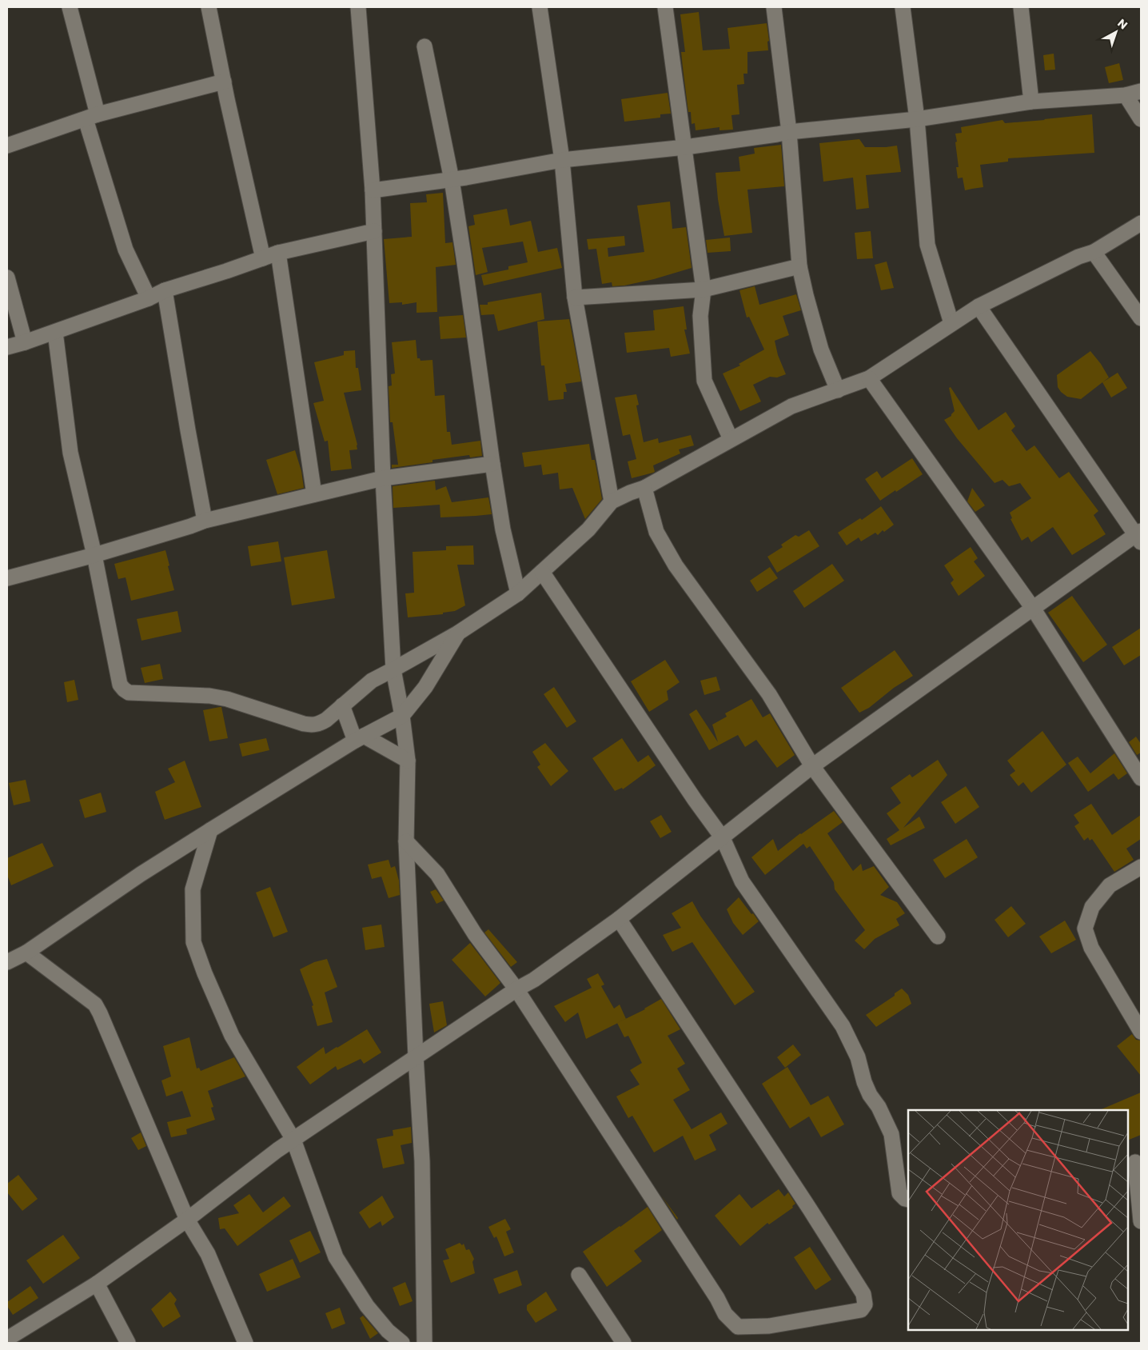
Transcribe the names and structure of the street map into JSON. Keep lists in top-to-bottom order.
{
  "north": "top right"
}
